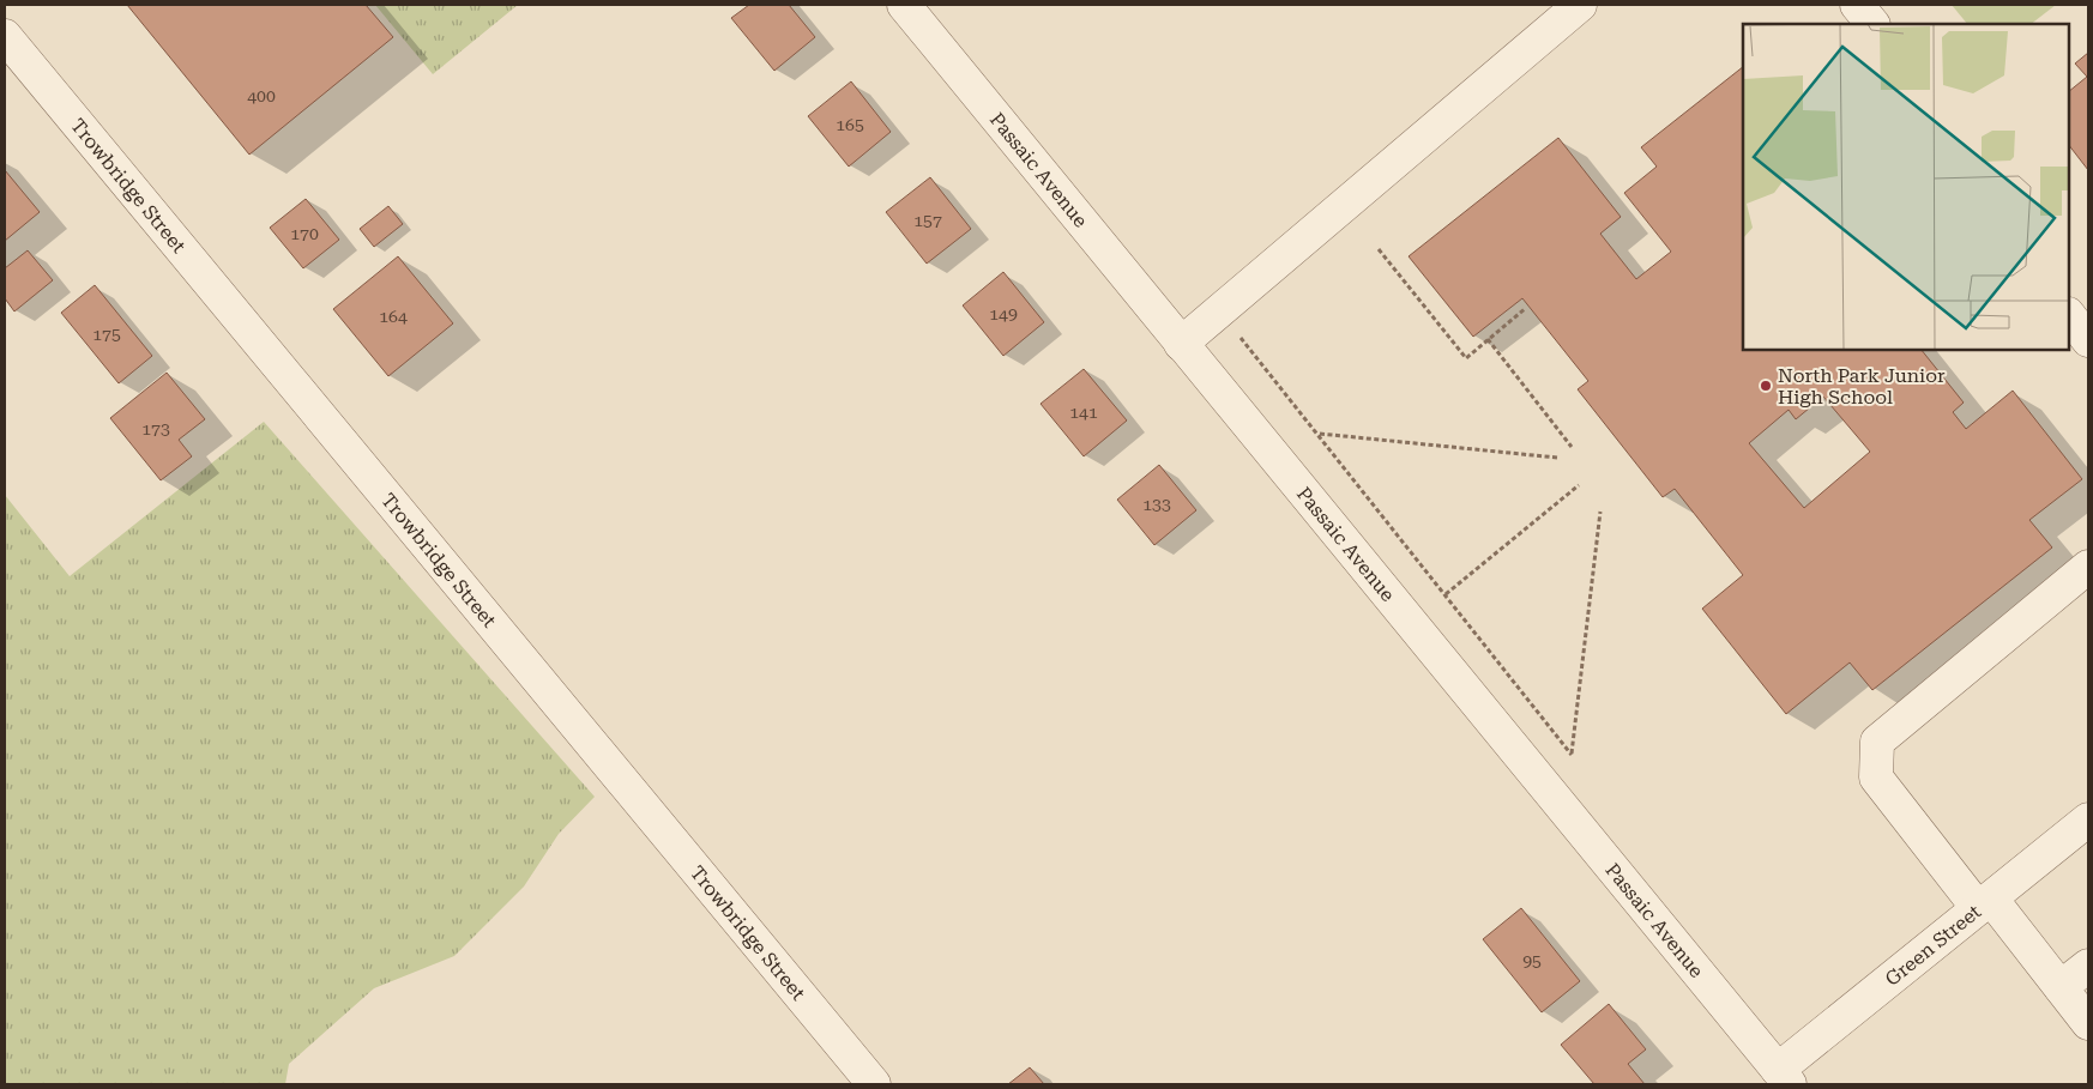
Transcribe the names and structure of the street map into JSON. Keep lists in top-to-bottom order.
{
  "streets": {
    "street": ["Passaic Avenue", "Trowbridge Street", "Green Street"]
  },
  "crossings": [
    ["Passaic Avenue", "Green Street"]
  ],
  "places": ["North Park Junior High School"],
  "house_numbers": [
    "400",
    "165",
    "157",
    "170",
    "149",
    "164",
    "175",
    "141",
    "173",
    "133",
    "95"
  ]
}
